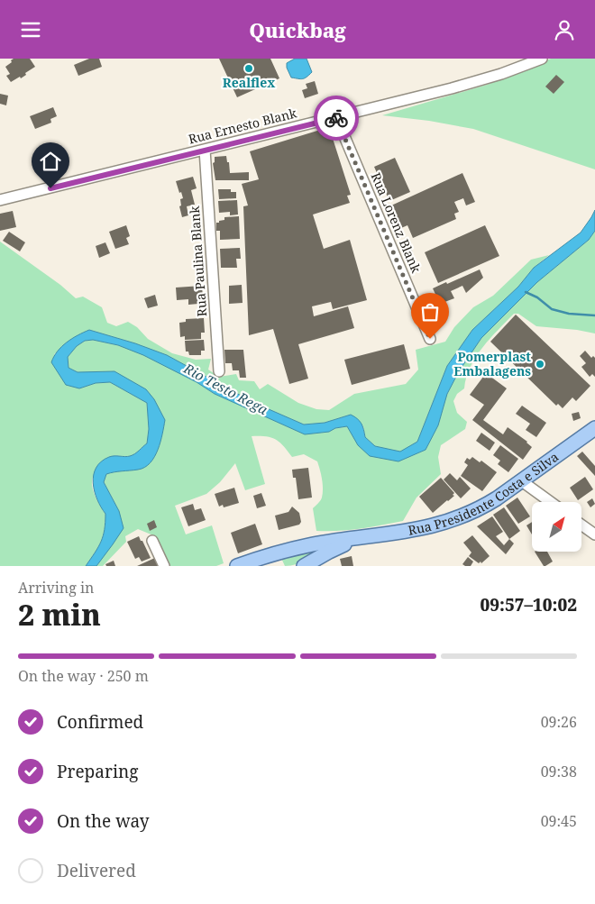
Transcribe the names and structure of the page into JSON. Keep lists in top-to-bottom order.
{
  "streets": {
    "main road": ["Rua Presidente Costa e Silva"],
    "street": ["Rua Ernesto Blank", "Rua Lorenz Blank", "Rua Paulina Blank"]
  },
  "crossings": [
    ["Rua Ernesto Blank", "Rua Lorenz Blank"],
    ["Rua Ernesto Blank", "Rua Paulina Blank"]
  ],
  "water": ["Rio Testo Rega"],
  "places": ["Realflex", "Pomerplast Embalagens"],
  "north": "top right",
  "page": {
    "header": "Quickbag",
    "heading": ["2 min", "Arriving in", "09:57–10:02"],
    "bar": "On the way · 250 m",
    "list": [
      ["Confirmed", "09:26"],
      ["Preparing", "09:38"],
      ["On the way", "09:45"],
      "Delivered"
    ]
  }
}
